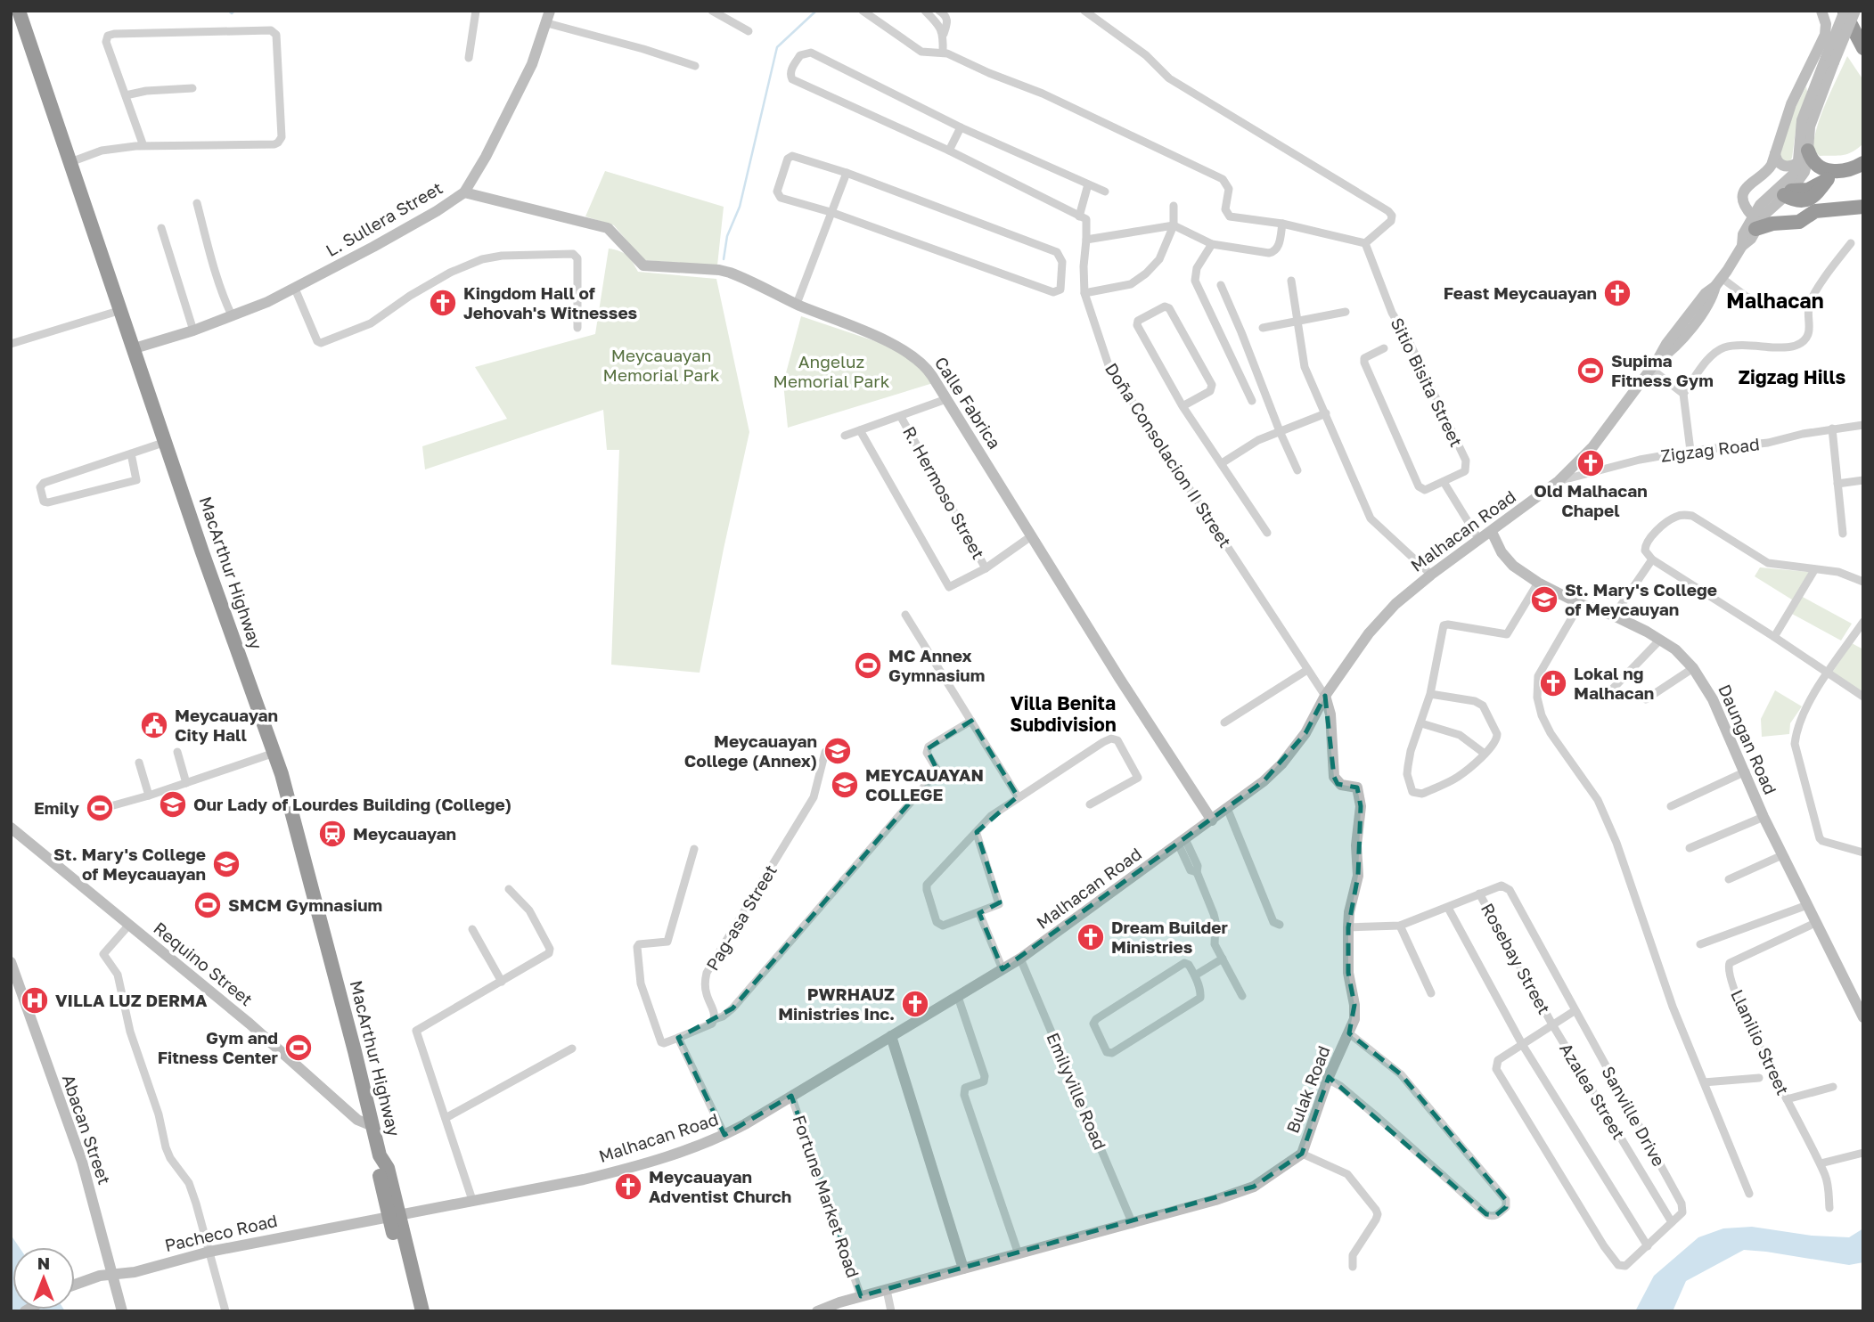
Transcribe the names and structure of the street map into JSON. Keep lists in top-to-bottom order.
{
  "streets": {
    "highway": ["MacArthur Highway"],
    "street": [
      "L. Sullera Street",
      "Sitio Bisita Street",
      "Calle Fabrica",
      "Zigzag Road",
      "Doña Consolacion II Street",
      "R. Hermoso Street",
      "Malhacan Road",
      "Daungan Road",
      "Pag-asa Street",
      "Rosebay Street",
      "Requino Street",
      "Llanilio Street",
      "Bulak Road",
      "Emilyville Road",
      "Azalea Street",
      "Sanville Drive",
      "Abacan Street",
      "Fortune Market Road",
      "Pacheco Road"
    ]
  },
  "crossings": [
    ["L. Sullera Street", "Calle Fabrica"],
    ["L. Sullera Street", "MacArthur Highway"],
    ["Calle Fabrica", "Malhacan Road"],
    ["Zigzag Road", "Malhacan Road"],
    ["Doña Consolacion II Street", "Malhacan Road"],
    ["Doña Consolacion II Street", "Bulak Road"],
    ["Malhacan Road", "MacArthur Highway"],
    ["Malhacan Road", "Daungan Road"],
    ["Malhacan Road", "Bulak Road"],
    ["Malhacan Road", "Emilyville Road"],
    ["Malhacan Road", "Fortune Market Road"],
    ["Malhacan Road", "Pacheco Road"],
    ["MacArthur Highway", "Requino Street"],
    ["MacArthur Highway", "Pacheco Road"],
    ["Daungan Road", "Llanilio Street"],
    ["Rosebay Street", "Azalea Street"],
    ["Rosebay Street", "Sanville Drive"],
    ["Bulak Road", "Emilyville Road"],
    ["Bulak Road", "Sanville Drive"],
    ["Bulak Road", "Fortune Market Road"],
    ["Azalea Street", "Sanville Drive"],
    ["Abacan Street", "Pacheco Road"]
  ],
  "districts": ["Malhacan", "Zigzag Hills", "Villa Benita Subdivision"],
  "parks": ["Meycauayan Memorial Park", "Angeluz Memorial Park"],
  "places": {
    "church": [
      "Feast Meycauayan",
      "Kingdom Hall of Jehovah's Witnesses",
      "Old Malhacan Chapel",
      "Lokal ng Malhacan",
      "Dream Builder Ministries",
      "PWRHAUZ Ministries Inc.",
      "Meycauayan Adventist Church"
    ],
    "sports": [
      "Supima Fitness Gym",
      "MC Annex Gymnasium",
      "Emily",
      "SMCM Gymnasium",
      "Gym and Fitness Center"
    ],
    "school or university": [
      "St. Mary's College of Meycauyan",
      "Meycauayan College (Annex)",
      "MEYCAUAYAN COLLEGE",
      "Our Lady of Lourdes Building (College)",
      "St. Mary's College of Meycauayan"
    ],
    "public building": ["Meycauayan City Hall"],
    "station": ["Meycauayan"],
    "hospital": ["VILLA LUZ DERMA"]
  },
  "north": "top"
}
